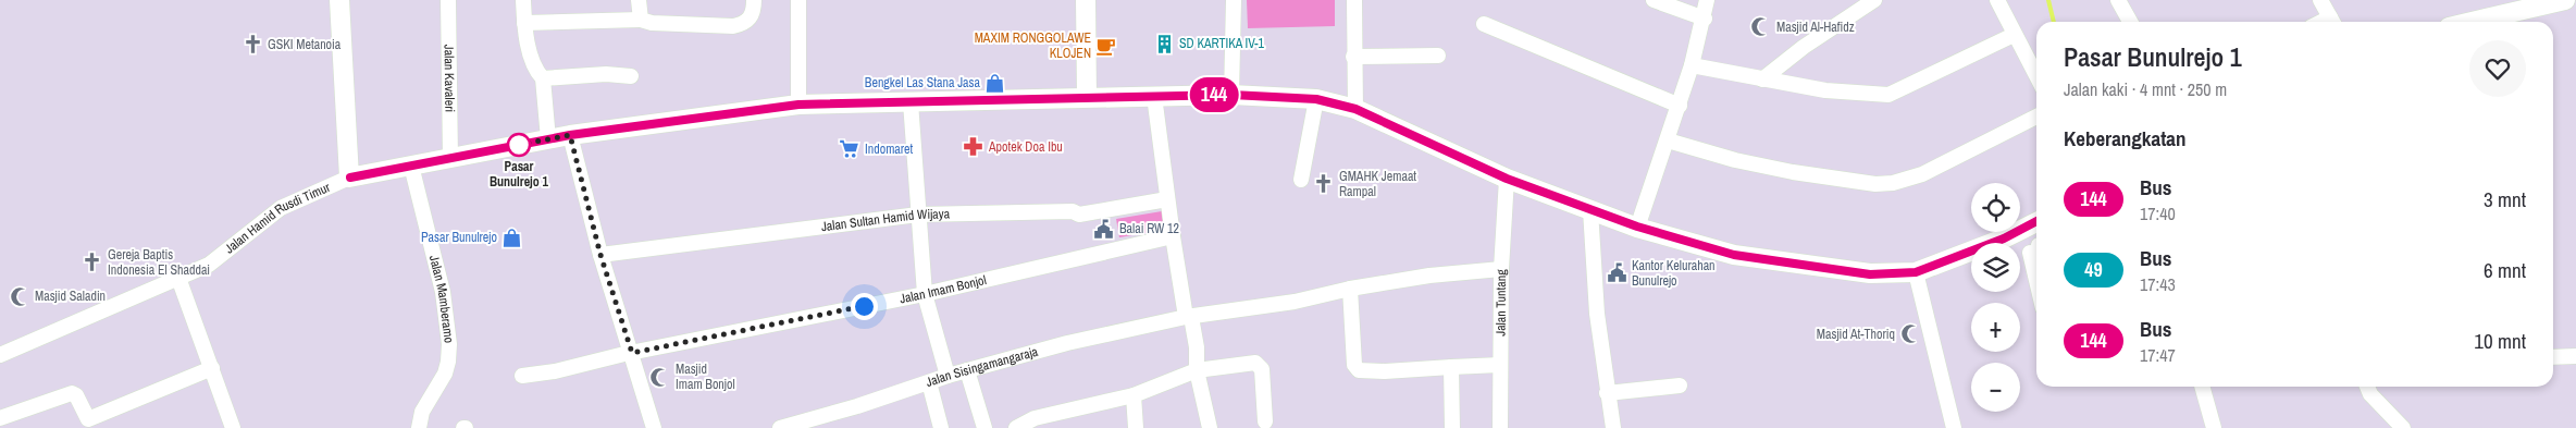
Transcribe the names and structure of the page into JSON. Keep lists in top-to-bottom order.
{
  "streets": {
    "street": [
      "Jalan Kavaleri",
      "Jalan Hamid Rusdi Timur",
      "Jalan Sultan Hamid Wijaya",
      "Jalan Imam Bonjol",
      "Jalan Mamberamo",
      "Jalan Tuntang",
      "Jalan Sisingamangaraja"
    ]
  },
  "crossings": [
    ["Jalan Tuntang", "Jalan Sisingamangaraja"]
  ],
  "places": {
    "mosque": [
      "Masjid Al-Hafidz",
      "Masjid Saladin",
      "Masjid At-Thoriq",
      "Masjid Imam Bonjol"
    ],
    "building": ["SD KARTIKA IV-1"],
    "church": ["GSKI Metanoia", "GMAHK Jemaat Rampal", "Gereja Baptis Indonesia El Shaddai"],
    "cafe": ["MAXIM RONGGOLAWE KLOJEN"],
    "shop": ["Bengkel Las Stana Jasa", "Pasar Bunulrejo"],
    "other": ["Pasar Bunulrejo 1"],
    "pharmacy": ["Apotek Doa Ibu"],
    "supermarket": ["Indomaret"],
    "public building": ["Balai RW 12", "Kantor Kelurahan Bunulrejo"]
  },
  "lines": ["bus line 144"],
  "page": {
    "on_map": "144",
    "heading": [
      ["Pasar Bunulrejo 1", "Jalan kaki · 4 mnt · 250 m"],
      "Keberangkatan"
    ],
    "list": [
      {
        "mark": "144",
        "name": "Bus",
        "note": "17:40",
        "value": "3 mnt"
      },
      {
        "mark": "49",
        "name": "Bus",
        "note": "17:43",
        "value": "6 mnt"
      },
      {
        "mark": "144",
        "name": "Bus",
        "note": "17:47",
        "value": "10 mnt"
      }
    ],
    "map_buttons": ["+", "−"]
  }
}
